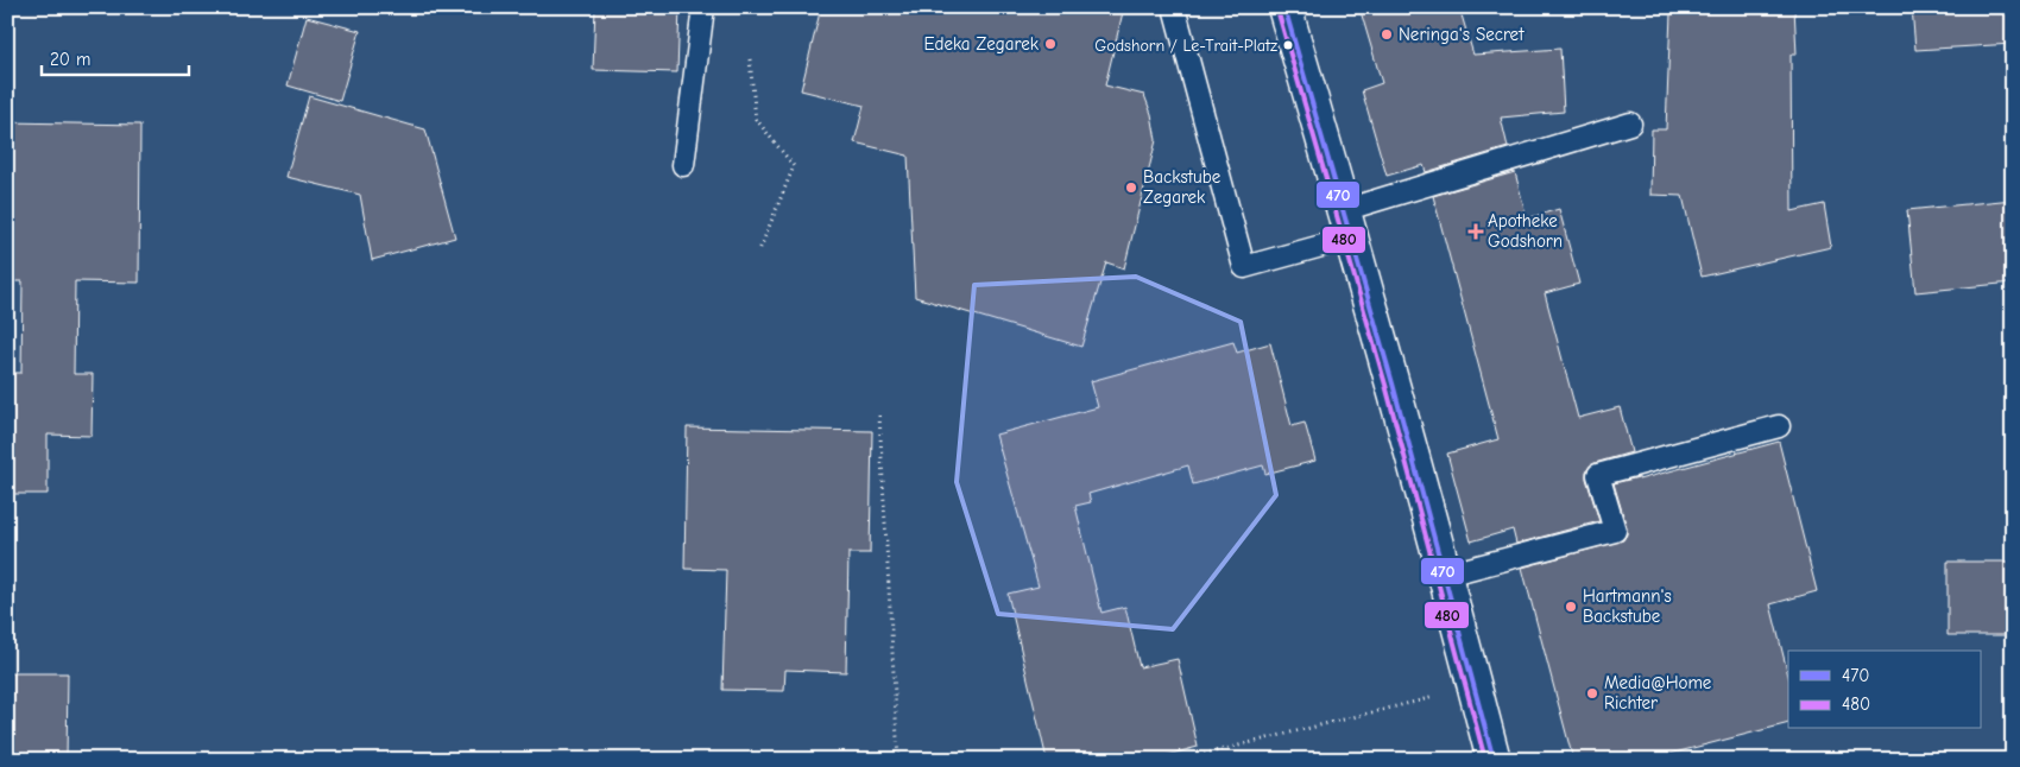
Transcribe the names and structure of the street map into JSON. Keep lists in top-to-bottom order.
{
  "places": {
    "other": [
      "Neringa's Secret",
      "Edeka Zegarek",
      "Godshorn / Le-Trait-Platz",
      "Backstube Zegarek",
      "Hartmann's Backstube",
      "Media@Home Richter"
    ],
    "health": ["Apotheke Godshorn"]
  },
  "lines": ["transit line 470", "transit line 480"],
  "legend": ["470", "480"],
  "scale_bar": "20 m"
}
